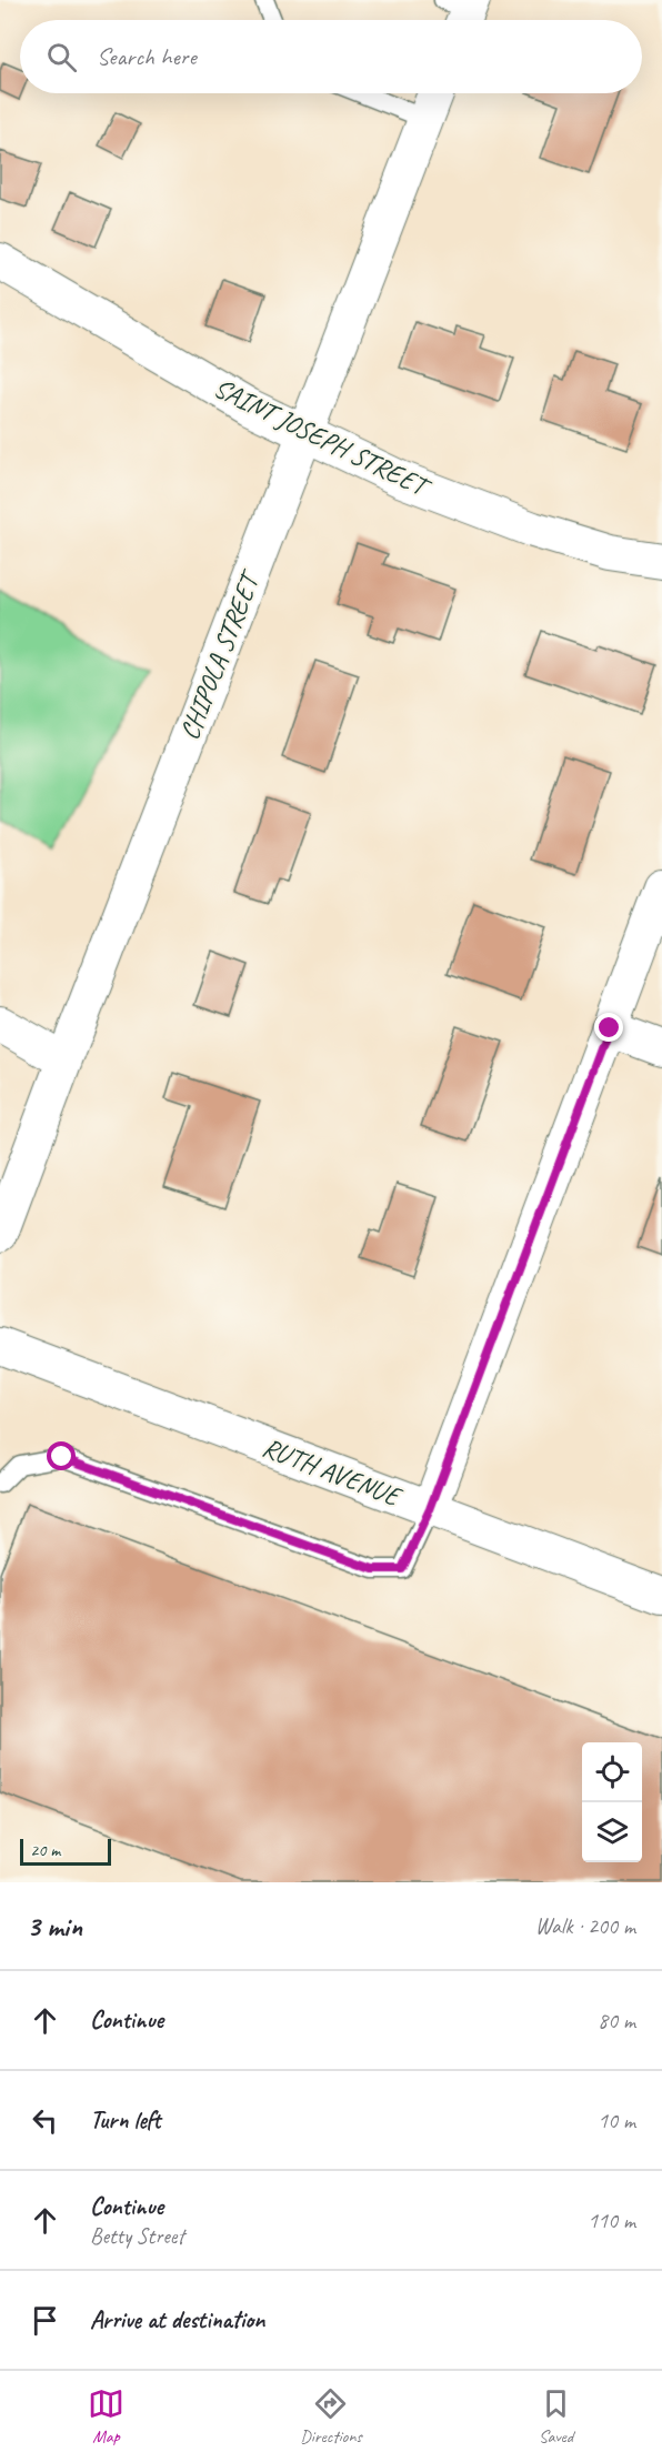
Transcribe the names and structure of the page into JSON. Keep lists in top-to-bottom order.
{
  "streets": {
    "street": ["SAINT JOSEPH STREET", "CHIPOLA STREET", "RUTH AVENUE"]
  },
  "crossings": [
    ["SAINT JOSEPH STREET", "CHIPOLA STREET"]
  ],
  "scale_bar": "20 m",
  "page": {
    "search": "Search here",
    "scale": "20 m",
    "heading": ["3 min", "Walk · 200 m"],
    "list": [
      ["Continue", "80 m"],
      ["Turn left", "10 m"],
      ["Continue", "Betty Street", "110 m"],
      "Arrive at destination"
    ],
    "nav": ["Map", "Directions", "Saved"]
  }
}
